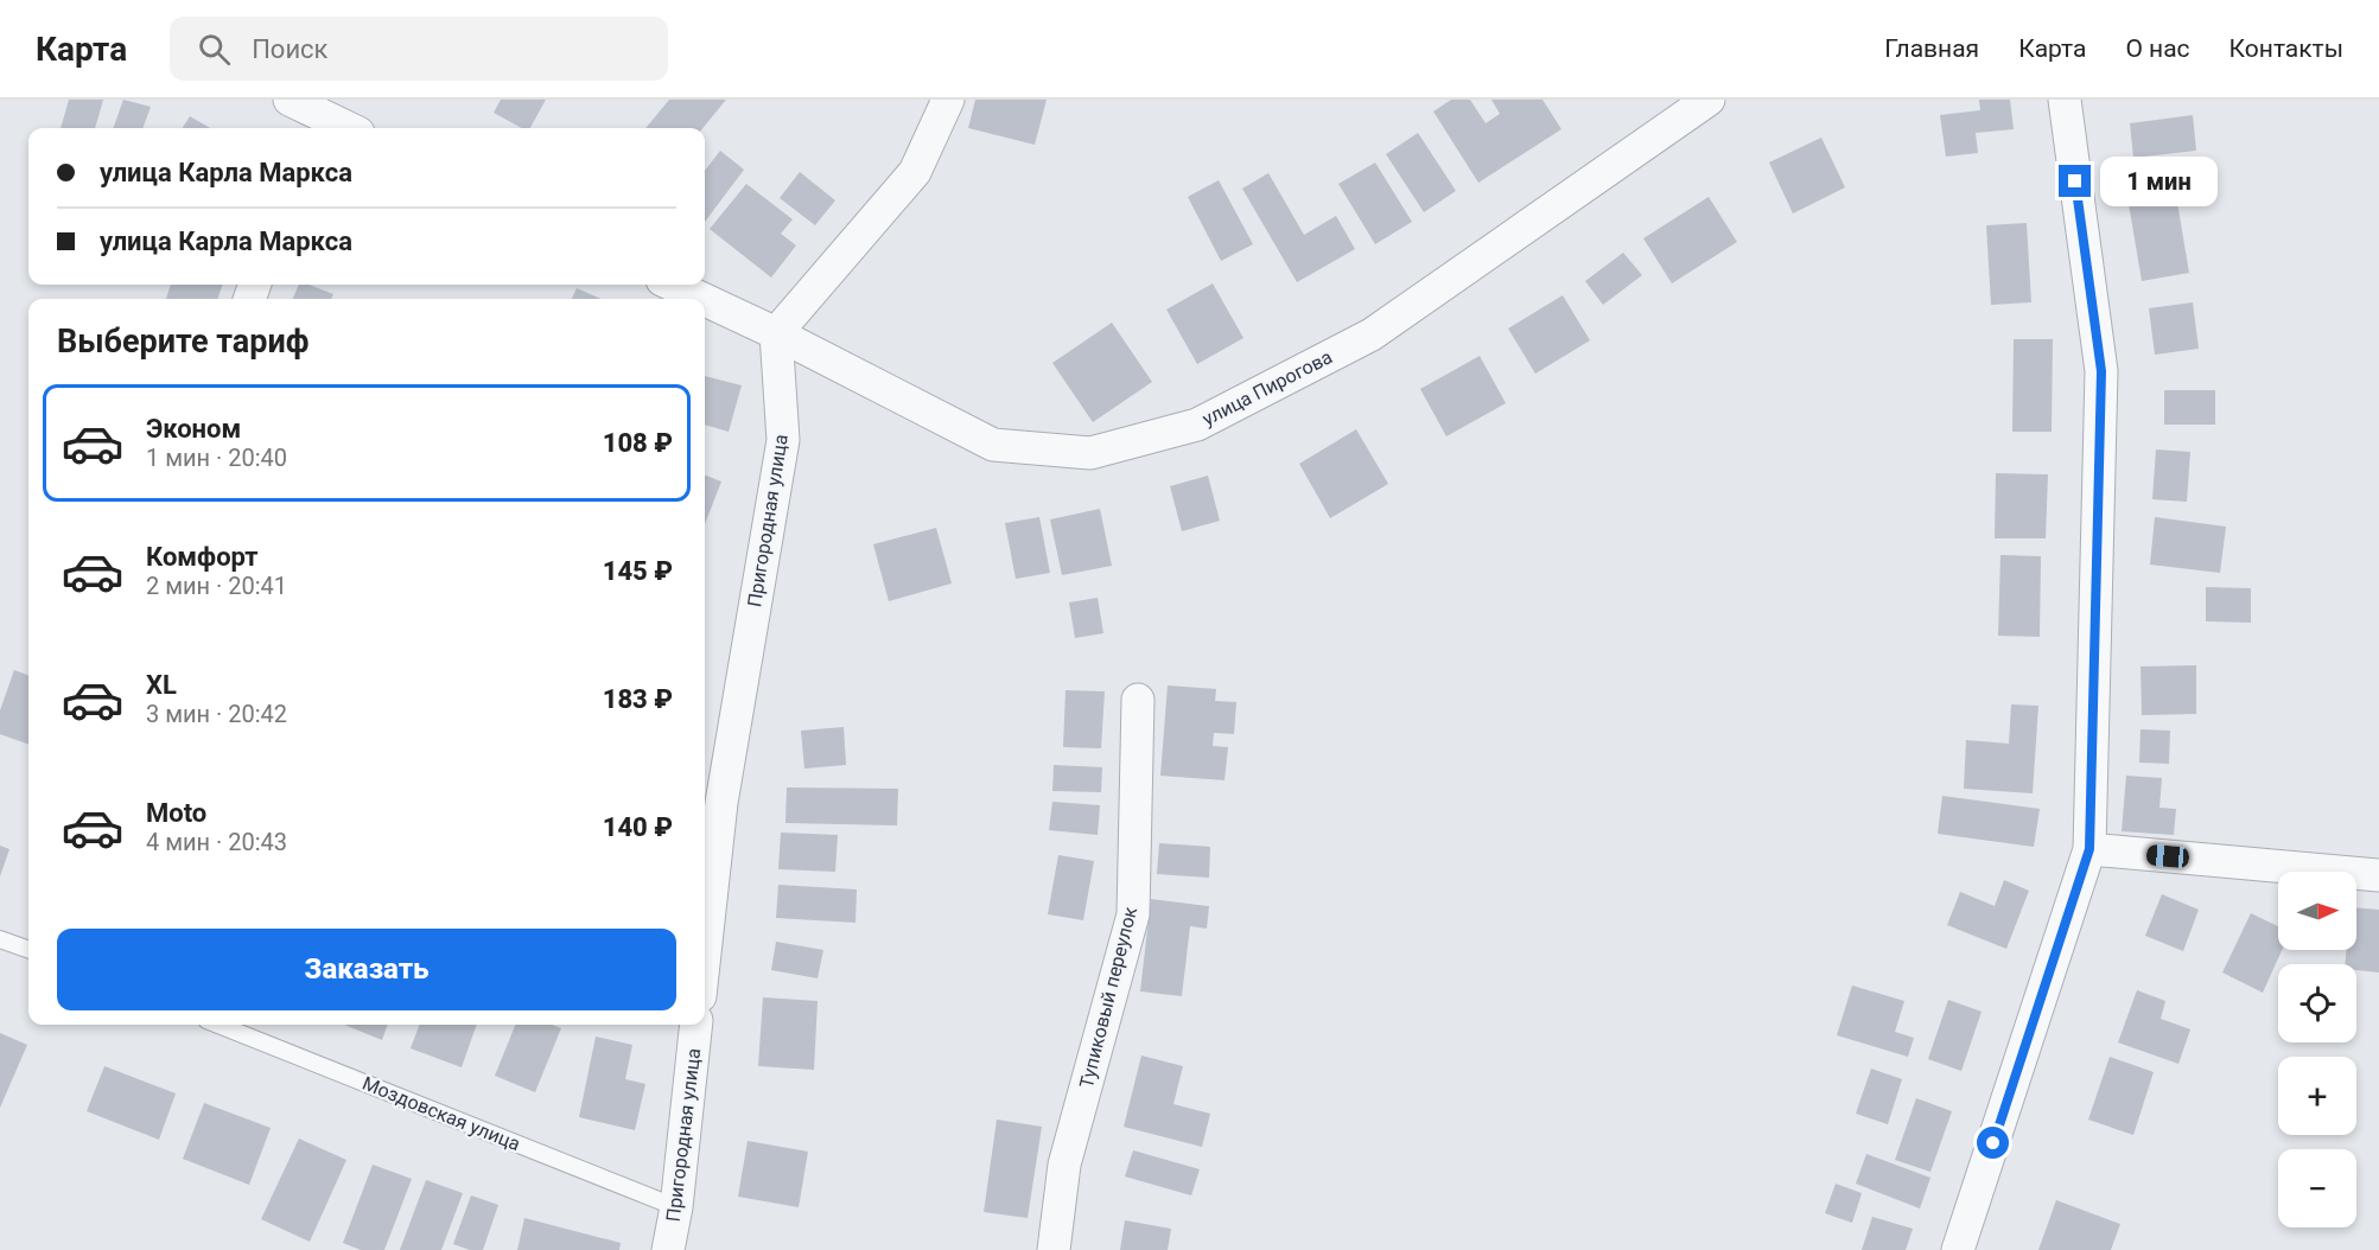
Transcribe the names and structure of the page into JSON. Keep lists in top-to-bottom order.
{
  "streets": {
    "street": ["улица Пирогова", "Пригородная улица", "Тупиковый переулок"],
    "lane": ["Моздовская улица"]
  },
  "crossings": [
    ["улица Пирогова", "Пригородная улица"],
    ["Пригородная улица", "Моздовская улица"]
  ],
  "north": "right",
  "page": {
    "header": "Карта",
    "search": "Поиск",
    "nav": [
      "Главная",
      "Карта",
      "О нас",
      "Контакты"
    ],
    "banner": ["улица Карла Маркса", "улица Карла Маркса"],
    "bubble": "1 мин",
    "heading": "Выберите тариф",
    "list": [
      {
        "name": "Эконом",
        "note": "1 мин · 20:40",
        "value": "108 ₽"
      },
      {
        "name": "Комфорт",
        "note": "2 мин · 20:41",
        "value": "145 ₽"
      },
      {
        "name": "XL",
        "note": "3 мин · 20:42",
        "value": "183 ₽"
      },
      {
        "name": "Moto",
        "note": "4 мин · 20:43",
        "value": "140 ₽"
      }
    ],
    "map_buttons": ["+", "−"],
    "buttons": "Заказать"
  }
}
